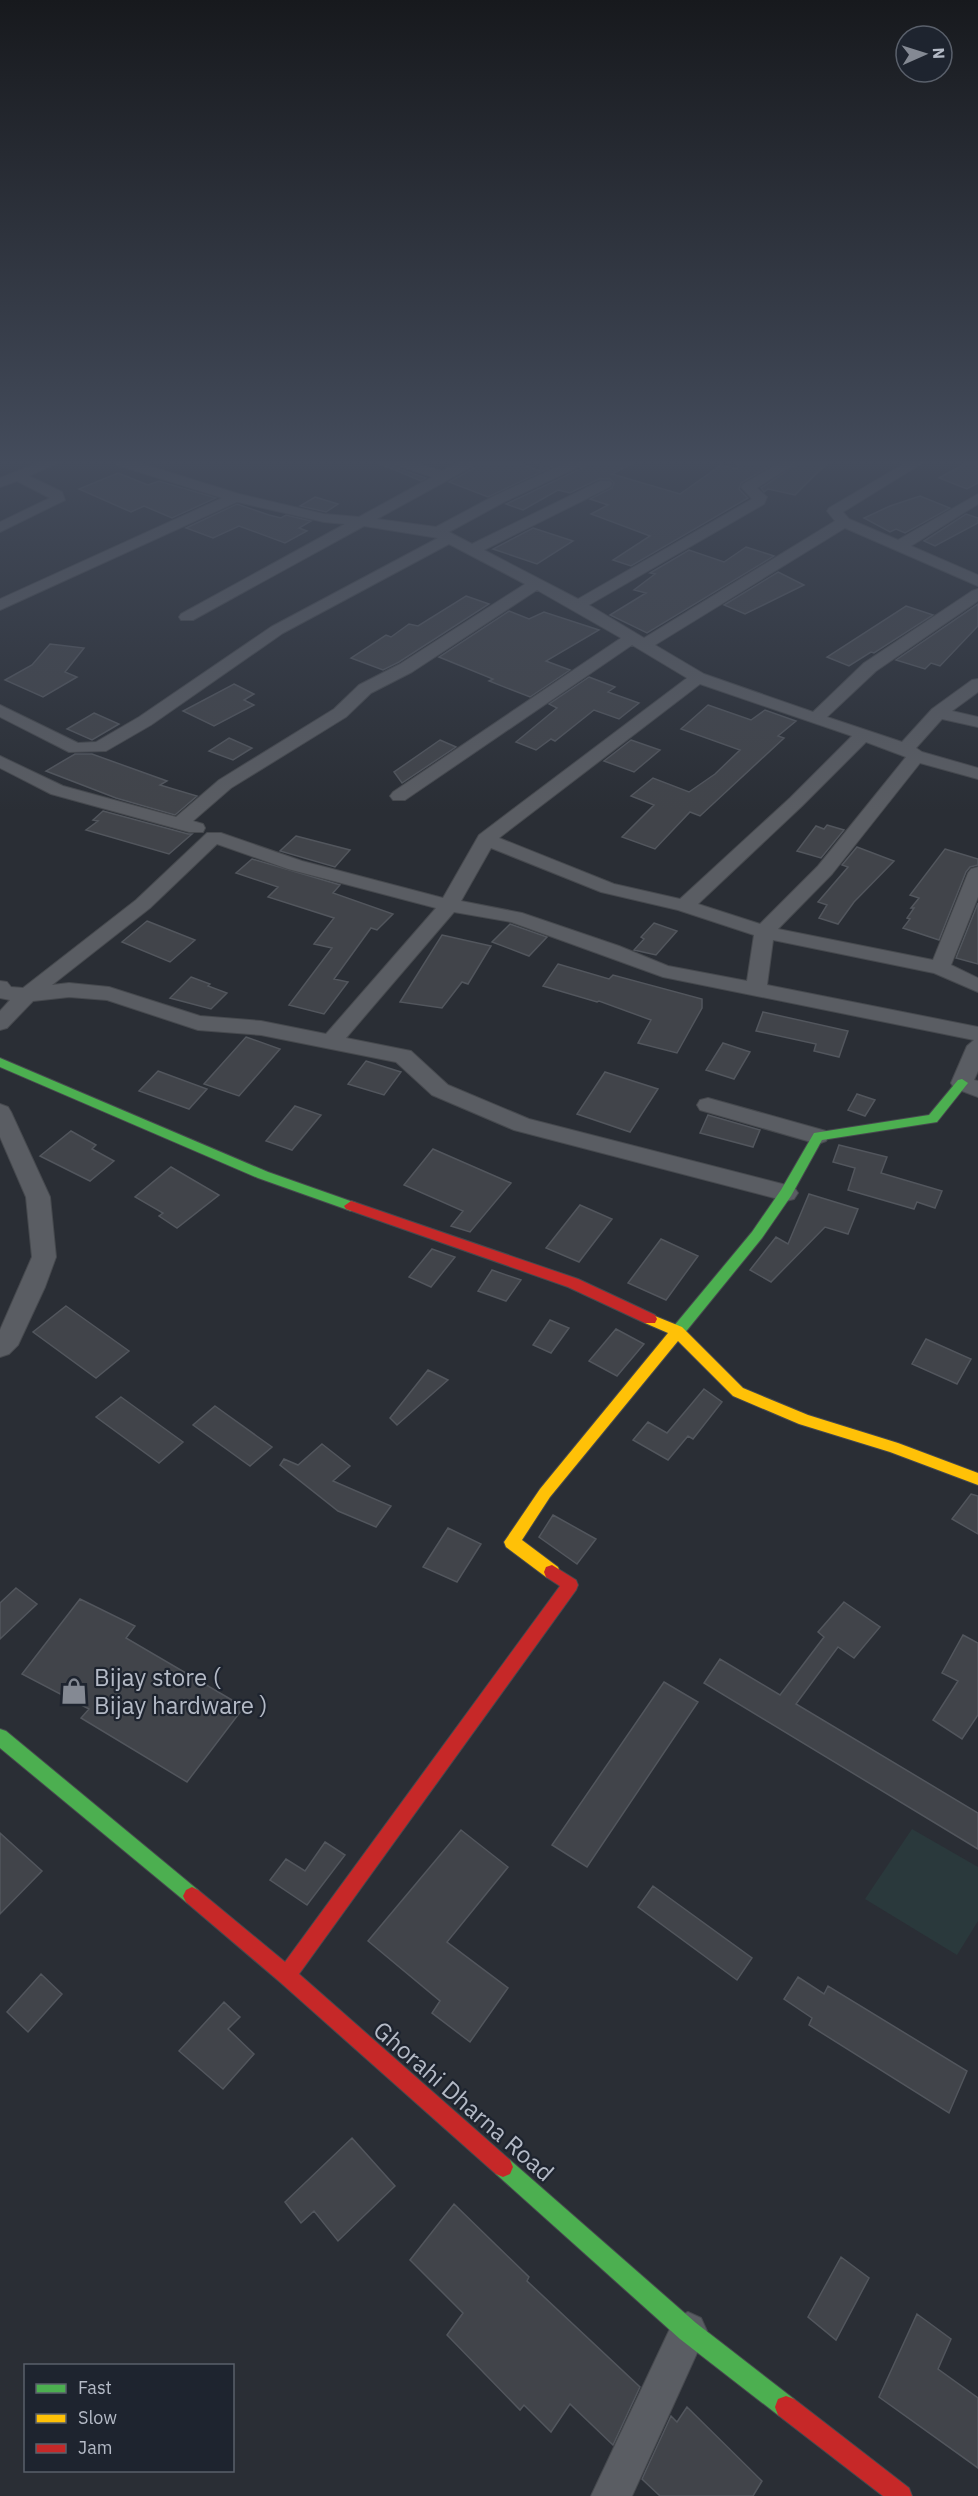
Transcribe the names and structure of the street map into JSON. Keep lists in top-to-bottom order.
{
  "streets": {
    "street": ["Ghorahi Dharna Road"]
  },
  "places": {
    "shop": ["Bijay store ( Bijay hardware )"]
  },
  "legend": ["Fast", "Slow", "Jam"],
  "north": "right"
}
